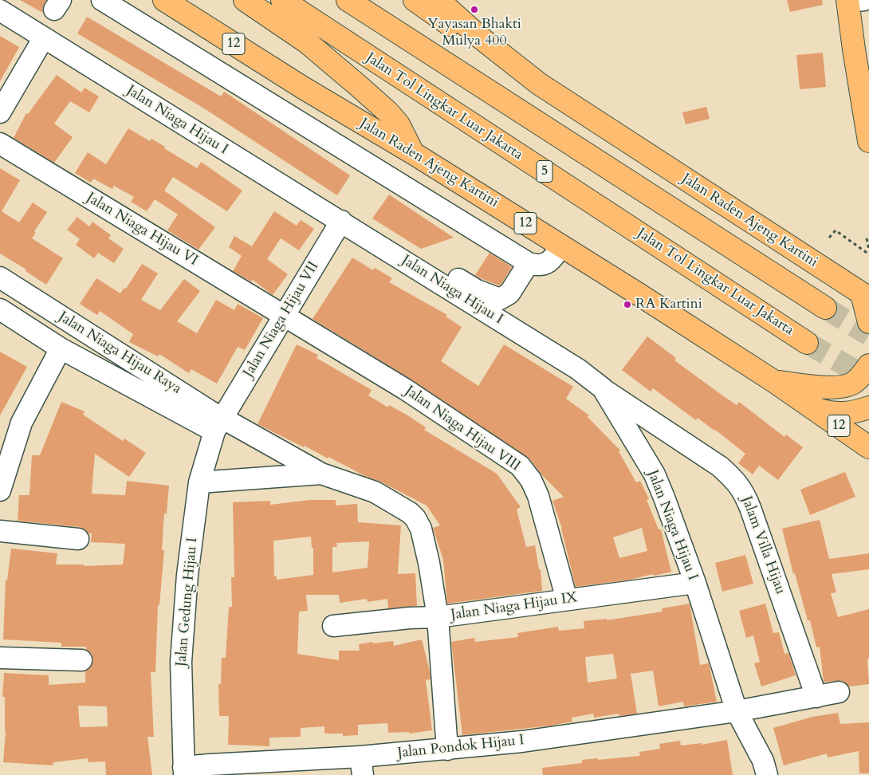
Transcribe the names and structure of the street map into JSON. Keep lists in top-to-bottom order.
{
  "streets": {
    "highway": [
      "12",
      "Jalan Tol Lingkar Luar Jakarta",
      "Jalan Raden Ajeng Kartini",
      "5"
    ],
    "street": [
      "Jalan Niaga Hijau I",
      "Jalan Niaga Hijau VI",
      "Jalan Niaga Hijau VII",
      "Jalan Niaga Hijau Raya",
      "Jalan Niaga Hijau VIII",
      "Jalam Villa Hijau",
      "Jalan Gedung Hijau I",
      "Jalan Niaga Hijau IX",
      "Jalan Pondok Hijau I"
    ]
  },
  "crossings": [
    ["Jalan Niaga Hijau I", "Jalan Niaga Hijau VII"],
    ["Jalan Niaga Hijau I", "Jalam Villa Hijau"],
    ["Jalan Niaga Hijau I", "Jalan Niaga Hijau IX"],
    ["Jalan Niaga Hijau I", "Jalan Pondok Hijau I"],
    ["Jalan Niaga Hijau VI", "Jalan Niaga Hijau VII"],
    ["Jalan Niaga Hijau VI", "Jalan Niaga Hijau VIII"],
    ["Jalan Niaga Hijau VII", "Jalan Niaga Hijau Raya"],
    ["Jalan Niaga Hijau VII", "Jalan Niaga Hijau VIII"],
    ["Jalan Niaga Hijau VII", "Jalan Gedung Hijau I"],
    ["Jalan Niaga Hijau Raya", "Jalan Gedung Hijau I"],
    ["Jalan Niaga Hijau VIII", "Jalan Niaga Hijau IX"],
    ["Jalan Gedung Hijau I", "Jalan Pondok Hijau I"]
  ],
  "places": ["Yayasan Bhakti Mulya 400", "RA Kartini"]
}
